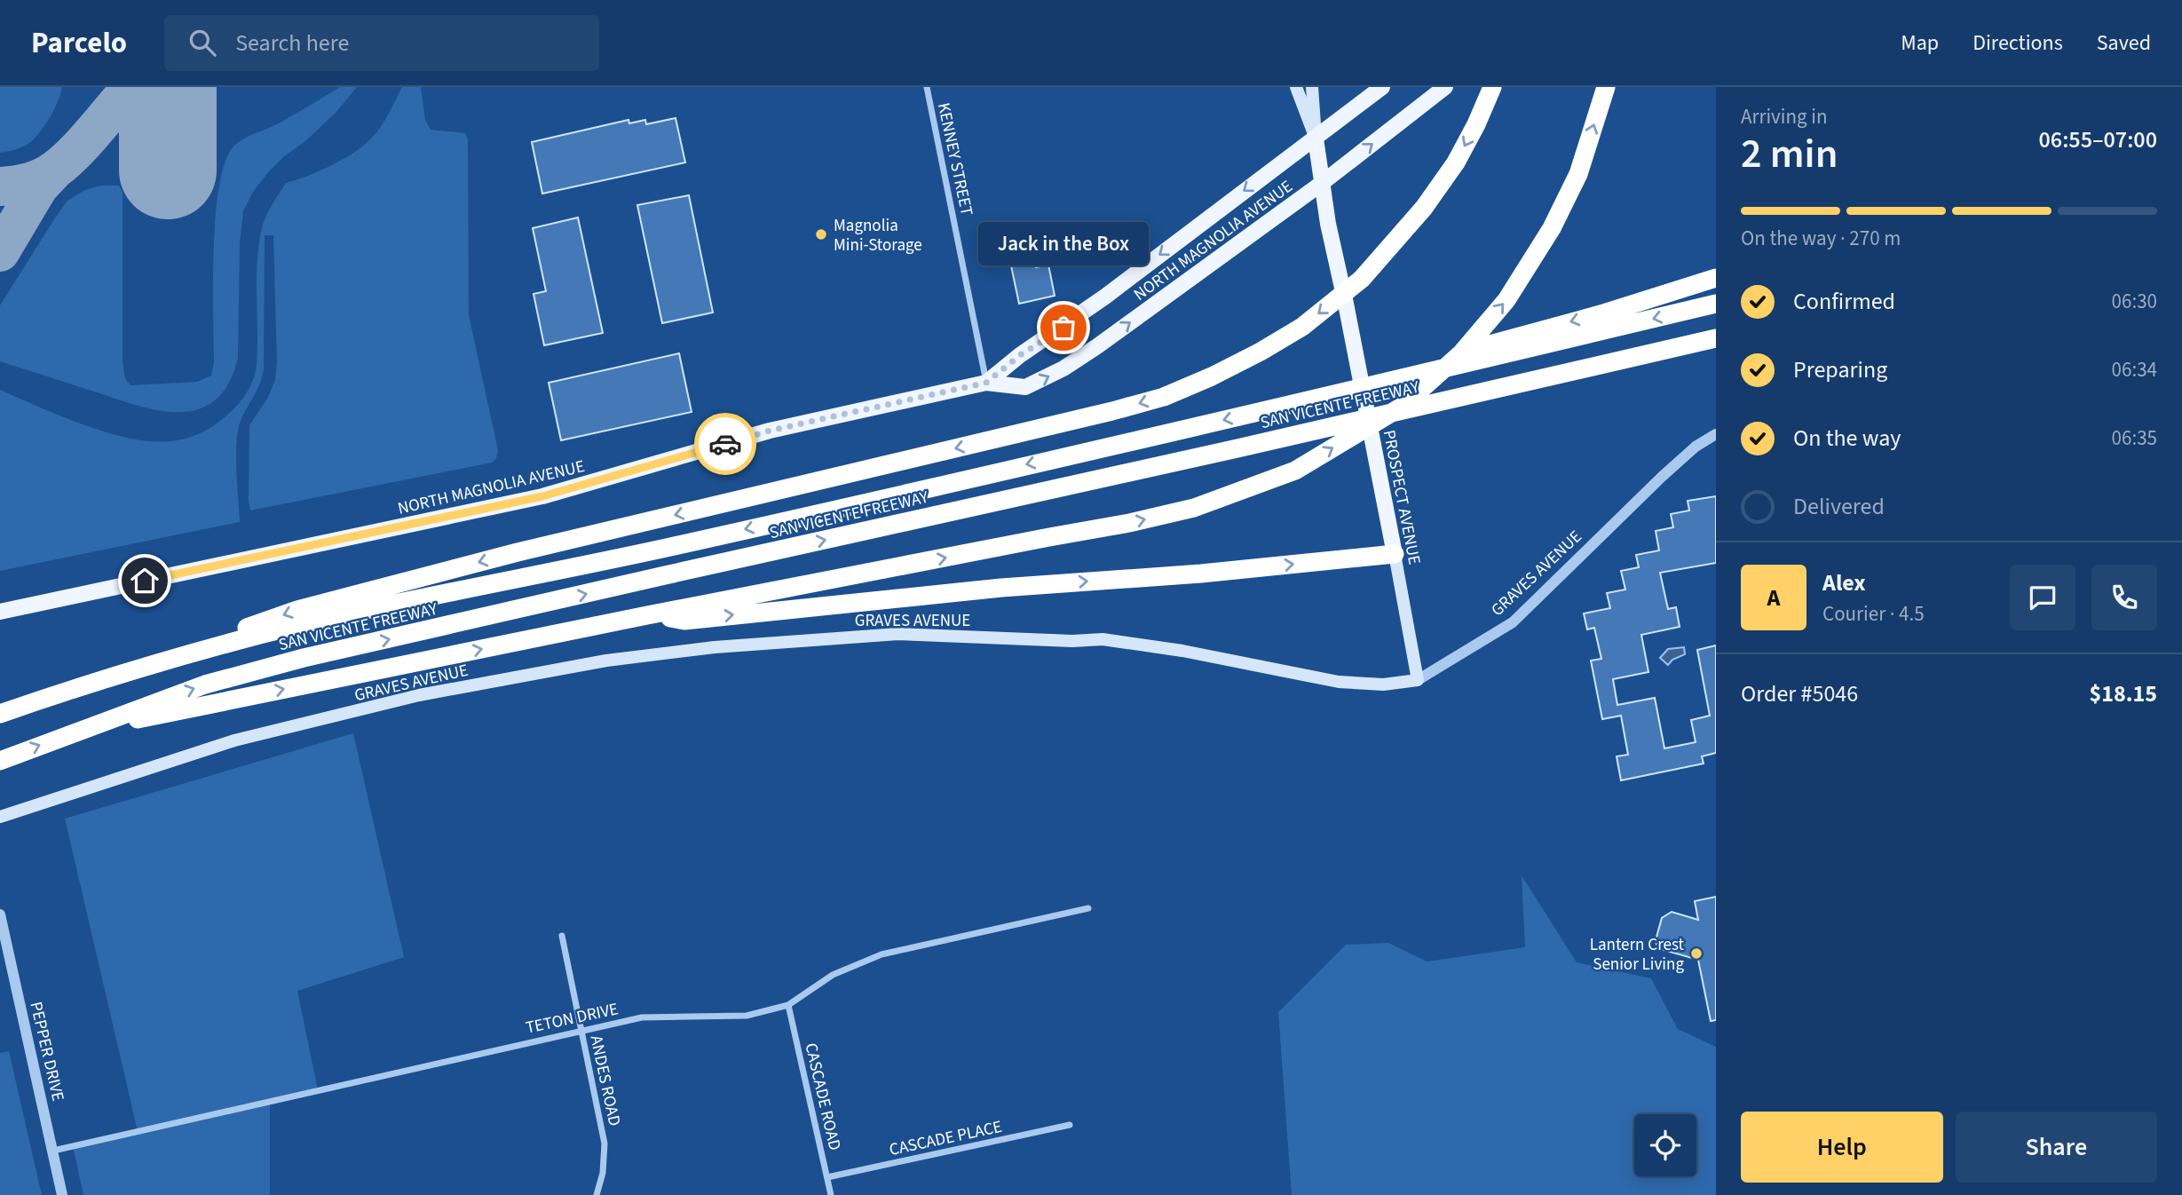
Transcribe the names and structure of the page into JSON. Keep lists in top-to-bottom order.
{
  "streets": {
    "highway": ["SAN VICENTE FREEWAY"],
    "main road": ["NORTH MAGNOLIA AVENUE", "PROSPECT AVENUE", "GRAVES AVENUE"],
    "street": [
      "KENNEY STREET",
      "TETON DRIVE",
      "PEPPER DRIVE",
      "ANDES ROAD",
      "CASCADE ROAD",
      "CASCADE PLACE"
    ]
  },
  "crossings": [
    ["KENNEY STREET", "NORTH MAGNOLIA AVENUE"],
    ["NORTH MAGNOLIA AVENUE", "PROSPECT AVENUE"],
    ["PROSPECT AVENUE", "GRAVES AVENUE"],
    ["TETON DRIVE", "PEPPER DRIVE"],
    ["TETON DRIVE", "ANDES ROAD"],
    ["TETON DRIVE", "CASCADE ROAD"],
    ["CASCADE ROAD", "CASCADE PLACE"]
  ],
  "places": ["Magnolia Mini-Storage", "Jack in the Box", "Lantern Crest Senior Living"],
  "page": {
    "header": "Parcelo",
    "search": "Search here",
    "nav": ["Map", "Directions", "Saved"],
    "heading": ["2 min", "Arriving in", "06:55–07:00"],
    "panel": [
      "Alex",
      "Courier · 4.5",
      "Order #5046",
      "$18.15"
    ],
    "bar": "On the way · 270 m",
    "bubble": "Jack in the Box",
    "list": [
      ["Confirmed", "06:30"],
      ["Preparing", "06:34"],
      ["On the way", "06:35"],
      "Delivered"
    ],
    "round": "A",
    "buttons": ["Help", "Share"]
  }
}
